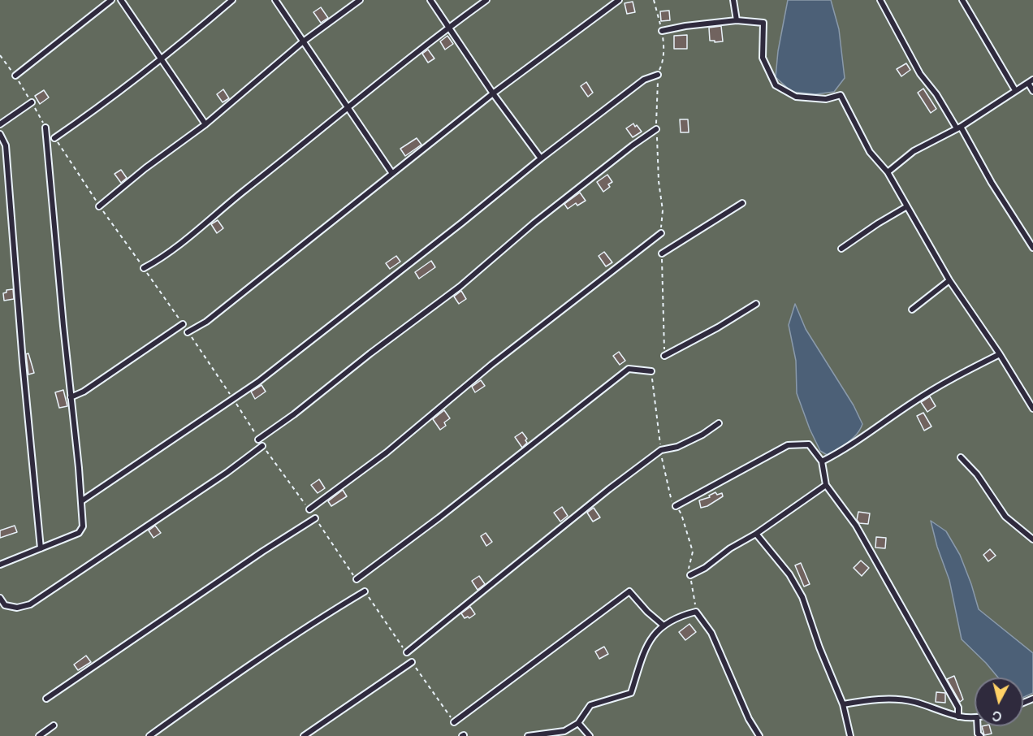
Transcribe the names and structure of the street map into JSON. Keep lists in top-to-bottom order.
{
  "north": "bottom"
}
